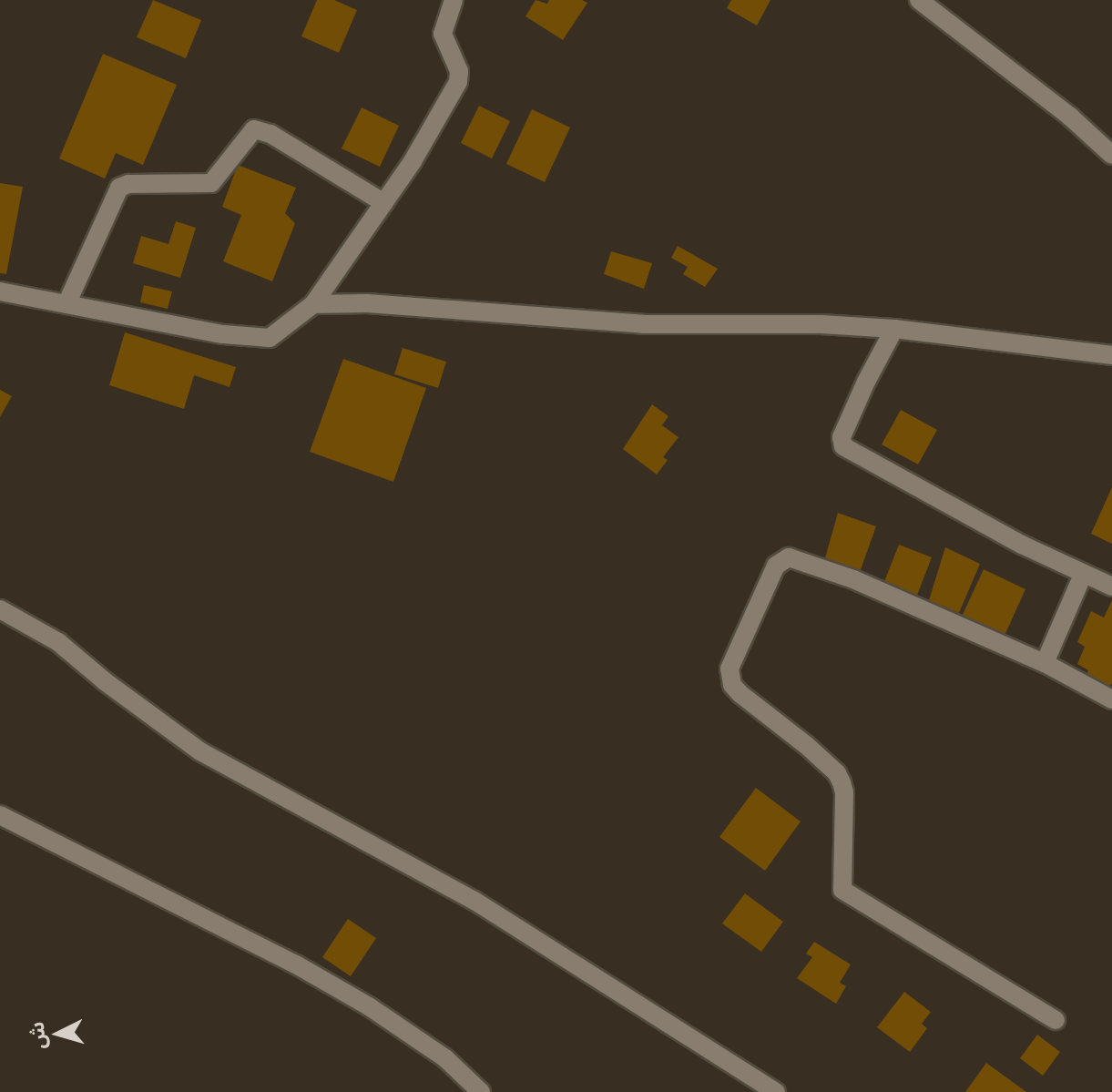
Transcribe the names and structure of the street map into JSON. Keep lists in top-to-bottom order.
{
  "north": "left"
}
